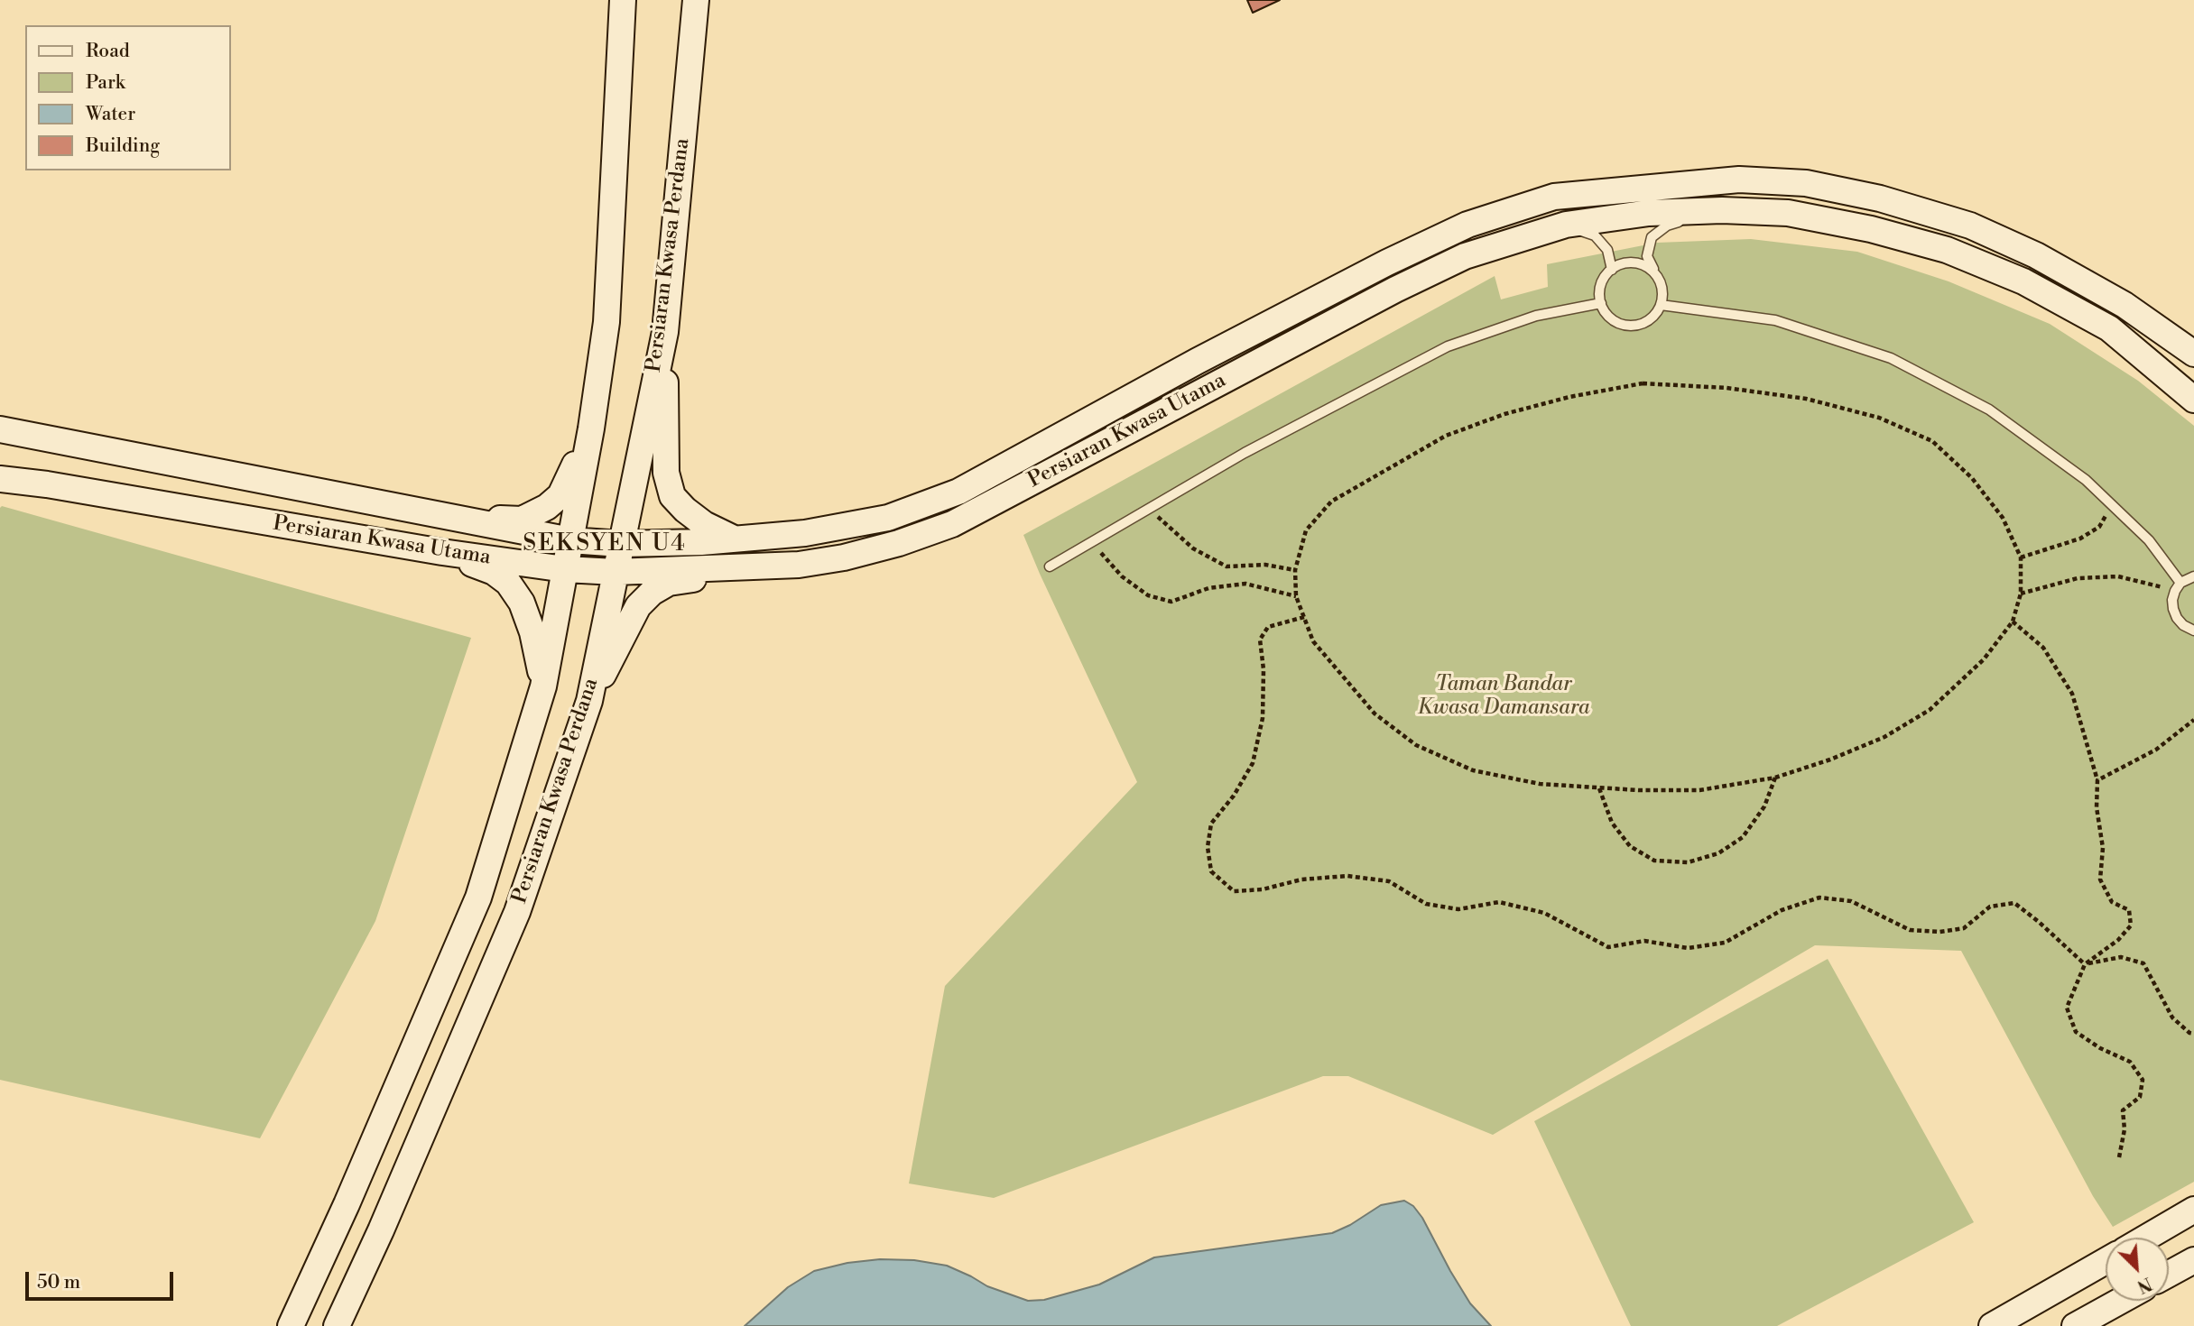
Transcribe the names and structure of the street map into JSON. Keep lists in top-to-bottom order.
{
  "streets": {
    "main road": ["Persiaran Kwasa Perdana", "Persiaran Kwasa Utama"]
  },
  "crossings": [
    ["Persiaran Kwasa Perdana", "Persiaran Kwasa Utama"]
  ],
  "districts": ["SEKSYEN U4"],
  "parks": ["Taman Bandar Kwasa Damansara"],
  "legend": [
    "Road",
    "Park",
    "Water",
    "Building"
  ],
  "scale_bar": "50 m",
  "north": "bottom right"
}
